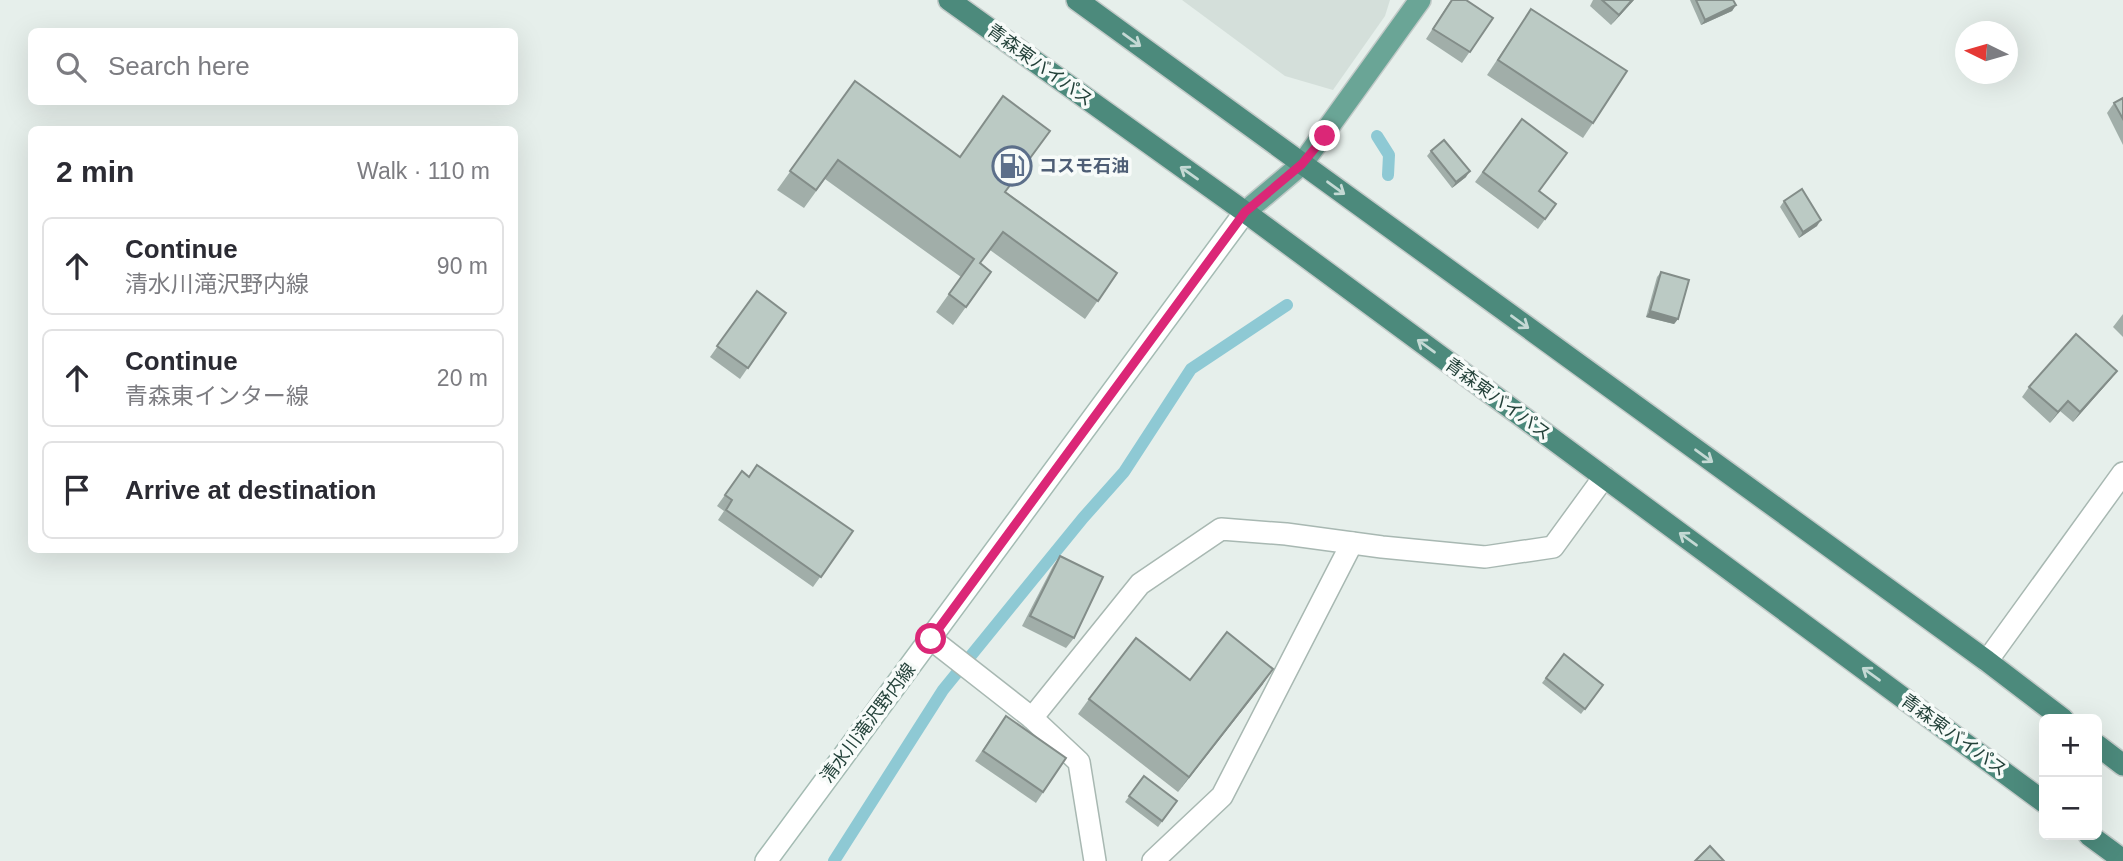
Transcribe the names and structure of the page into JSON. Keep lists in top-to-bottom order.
{
  "streets": {
    "highway": ["青森東バイパス"],
    "main road": ["清水川滝沢野内線"]
  },
  "crossings": [
    ["青森東バイパス", "清水川滝沢野内線"]
  ],
  "places": {
    "fuel station": ["コスモ石油"]
  },
  "north": "left",
  "page": {
    "search": "Search here",
    "heading": ["2 min", "Walk · 110 m"],
    "list": [
      ["Continue", "清水川滝沢野内線", "90 m"],
      ["Continue", "青森東インター線", "20 m"],
      "Arrive at destination"
    ],
    "map_buttons": ["+", "−"]
  }
}
